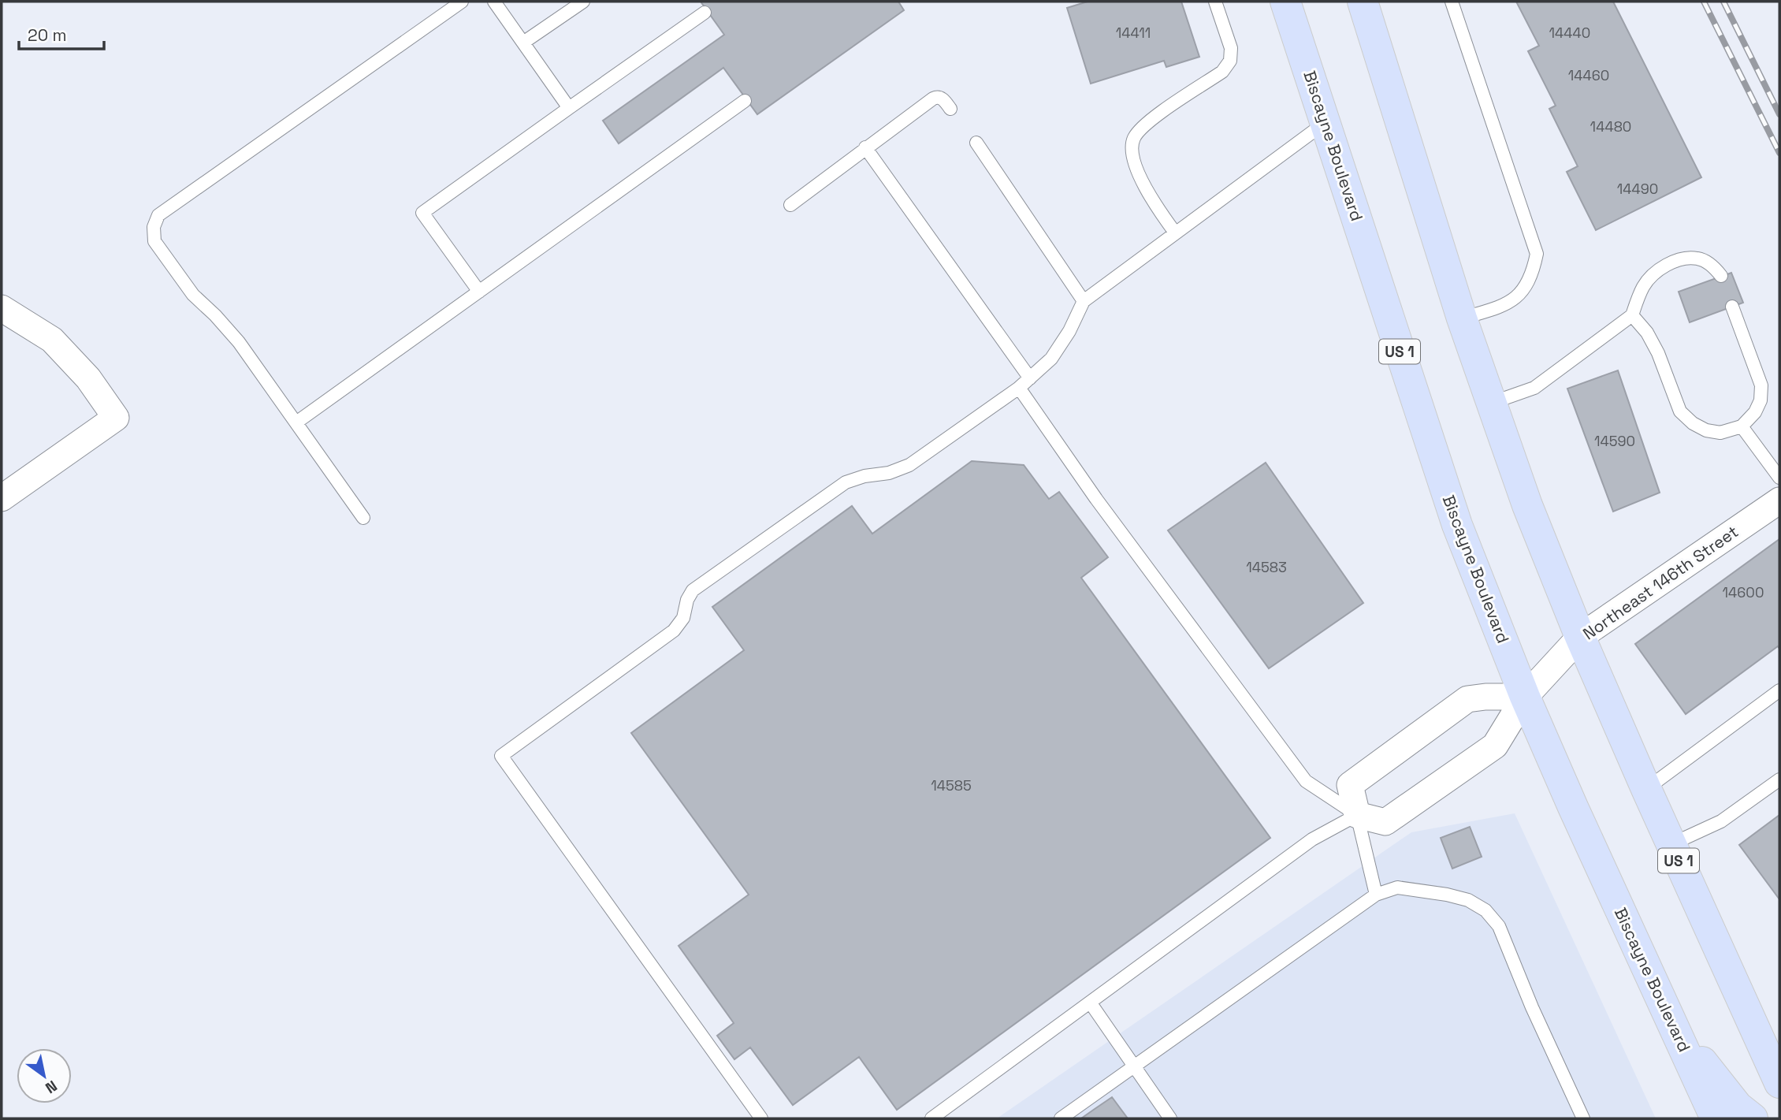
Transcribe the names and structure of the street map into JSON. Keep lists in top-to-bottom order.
{
  "streets": {
    "main road": ["Biscayne Boulevard", "US 1"],
    "street": ["Northeast 146th Street"]
  },
  "crossings": [
    ["Biscayne Boulevard", "Northeast 146th Street"],
    ["US 1", "Northeast 146th Street"]
  ],
  "house_numbers": [
    "14411",
    "14440",
    "14460",
    "14480",
    "14490",
    "14590",
    "14583",
    "14600",
    "14585"
  ],
  "scale_bar": "20 m",
  "north": "bottom right"
}
